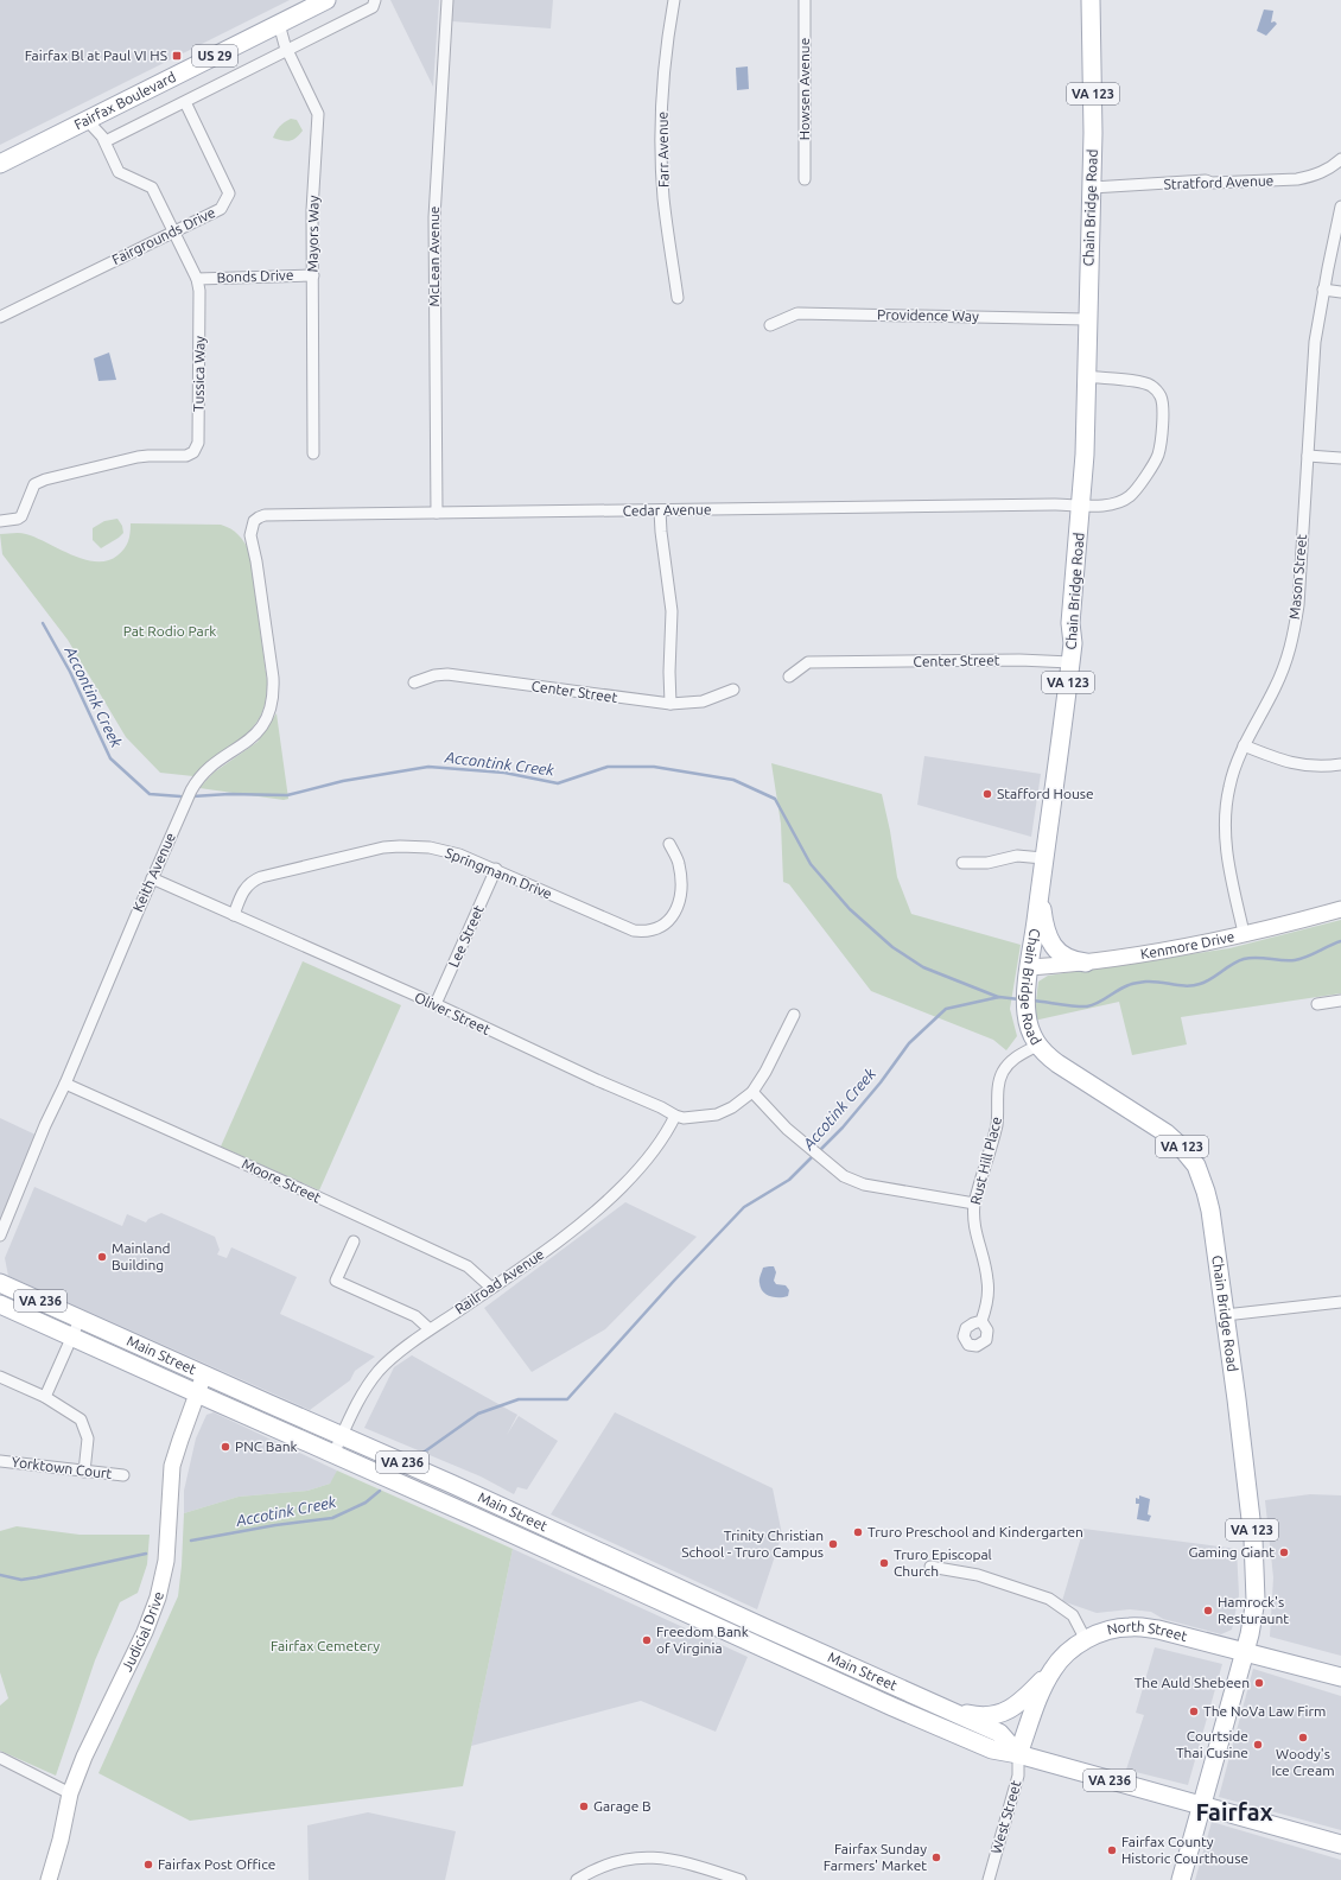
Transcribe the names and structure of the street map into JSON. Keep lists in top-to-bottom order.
{
  "streets": {
    "main road": [
      "US 29",
      "VA 123",
      "Fairfax Boulevard",
      "Chain Bridge Road",
      "VA 236",
      "Main Street",
      "North Street"
    ],
    "street": [
      "Howsen Avenue",
      "Farr Avenue",
      "Stratford Avenue",
      "Mayors Way",
      "Fairgrounds Drive",
      "McLean Avenue",
      "Bonds Drive",
      "Providence Way",
      "Tussica Way",
      "Cedar Avenue",
      "Mason Street",
      "Center Street",
      "Keith Avenue",
      "Springmann Drive",
      "Lee Street",
      "Kenmore Drive",
      "Oliver Street",
      "Rust Hill Place",
      "Moore Street",
      "Railroad Avenue",
      "Yorktown Court",
      "Judicial Drive",
      "West Street"
    ]
  },
  "crossings": [
    ["Fairfax Boulevard", "Mayors Way"],
    ["Fairfax Boulevard", "Tussica Way"],
    ["Stratford Avenue", "Chain Bridge Road"],
    ["Chain Bridge Road", "Providence Way"],
    ["Chain Bridge Road", "Cedar Avenue"],
    ["Chain Bridge Road", "Center Street"],
    ["Chain Bridge Road", "Kenmore Drive"],
    ["Chain Bridge Road", "Rust Hill Place"],
    ["Chain Bridge Road", "Main Street"],
    ["Chain Bridge Road", "North Street"],
    ["Mayors Way", "Bonds Drive"],
    ["Fairgrounds Drive", "Tussica Way"],
    ["McLean Avenue", "Cedar Avenue"],
    ["Bonds Drive", "Tussica Way"],
    ["Cedar Avenue", "Keith Avenue"],
    ["Mason Street", "Kenmore Drive"],
    ["Keith Avenue", "Oliver Street"],
    ["Keith Avenue", "Moore Street"],
    ["Springmann Drive", "Lee Street"],
    ["Springmann Drive", "Oliver Street"],
    ["Lee Street", "Oliver Street"],
    ["Oliver Street", "Railroad Avenue"],
    ["Moore Street", "Railroad Avenue"],
    ["Railroad Avenue", "Main Street"],
    ["Main Street", "Judicial Drive"],
    ["Main Street", "North Street"],
    ["Main Street", "West Street"],
    ["North Street", "West Street"]
  ],
  "districts": ["Fairfax"],
  "water": ["Accontink Creek", "Accotink Creek"],
  "parks": ["Pat Rodio Park", "Fairfax Cemetery"],
  "places": {
    "transit": ["Fairfax Bl at Paul VI HS"],
    "other": [
      "Stafford House",
      "Mainland Building",
      "PNC Bank",
      "Truro Preschool and Kindergarten",
      "Trinity Christian School - Truro Campus",
      "Gaming Giant",
      "Truro Episcopal Church",
      "Hamrock's Resturaunt",
      "Freedom Bank of Virginia",
      "The Auld Shebeen",
      "The NoVa Law Firm",
      "Woody's Ice Cream",
      "Courtside Thai Cusine",
      "Garage B",
      "Fairfax County Historic Courthouse",
      "Fairfax Sunday Farmers' Market",
      "Fairfax Post Office"
    ]
  }
}
